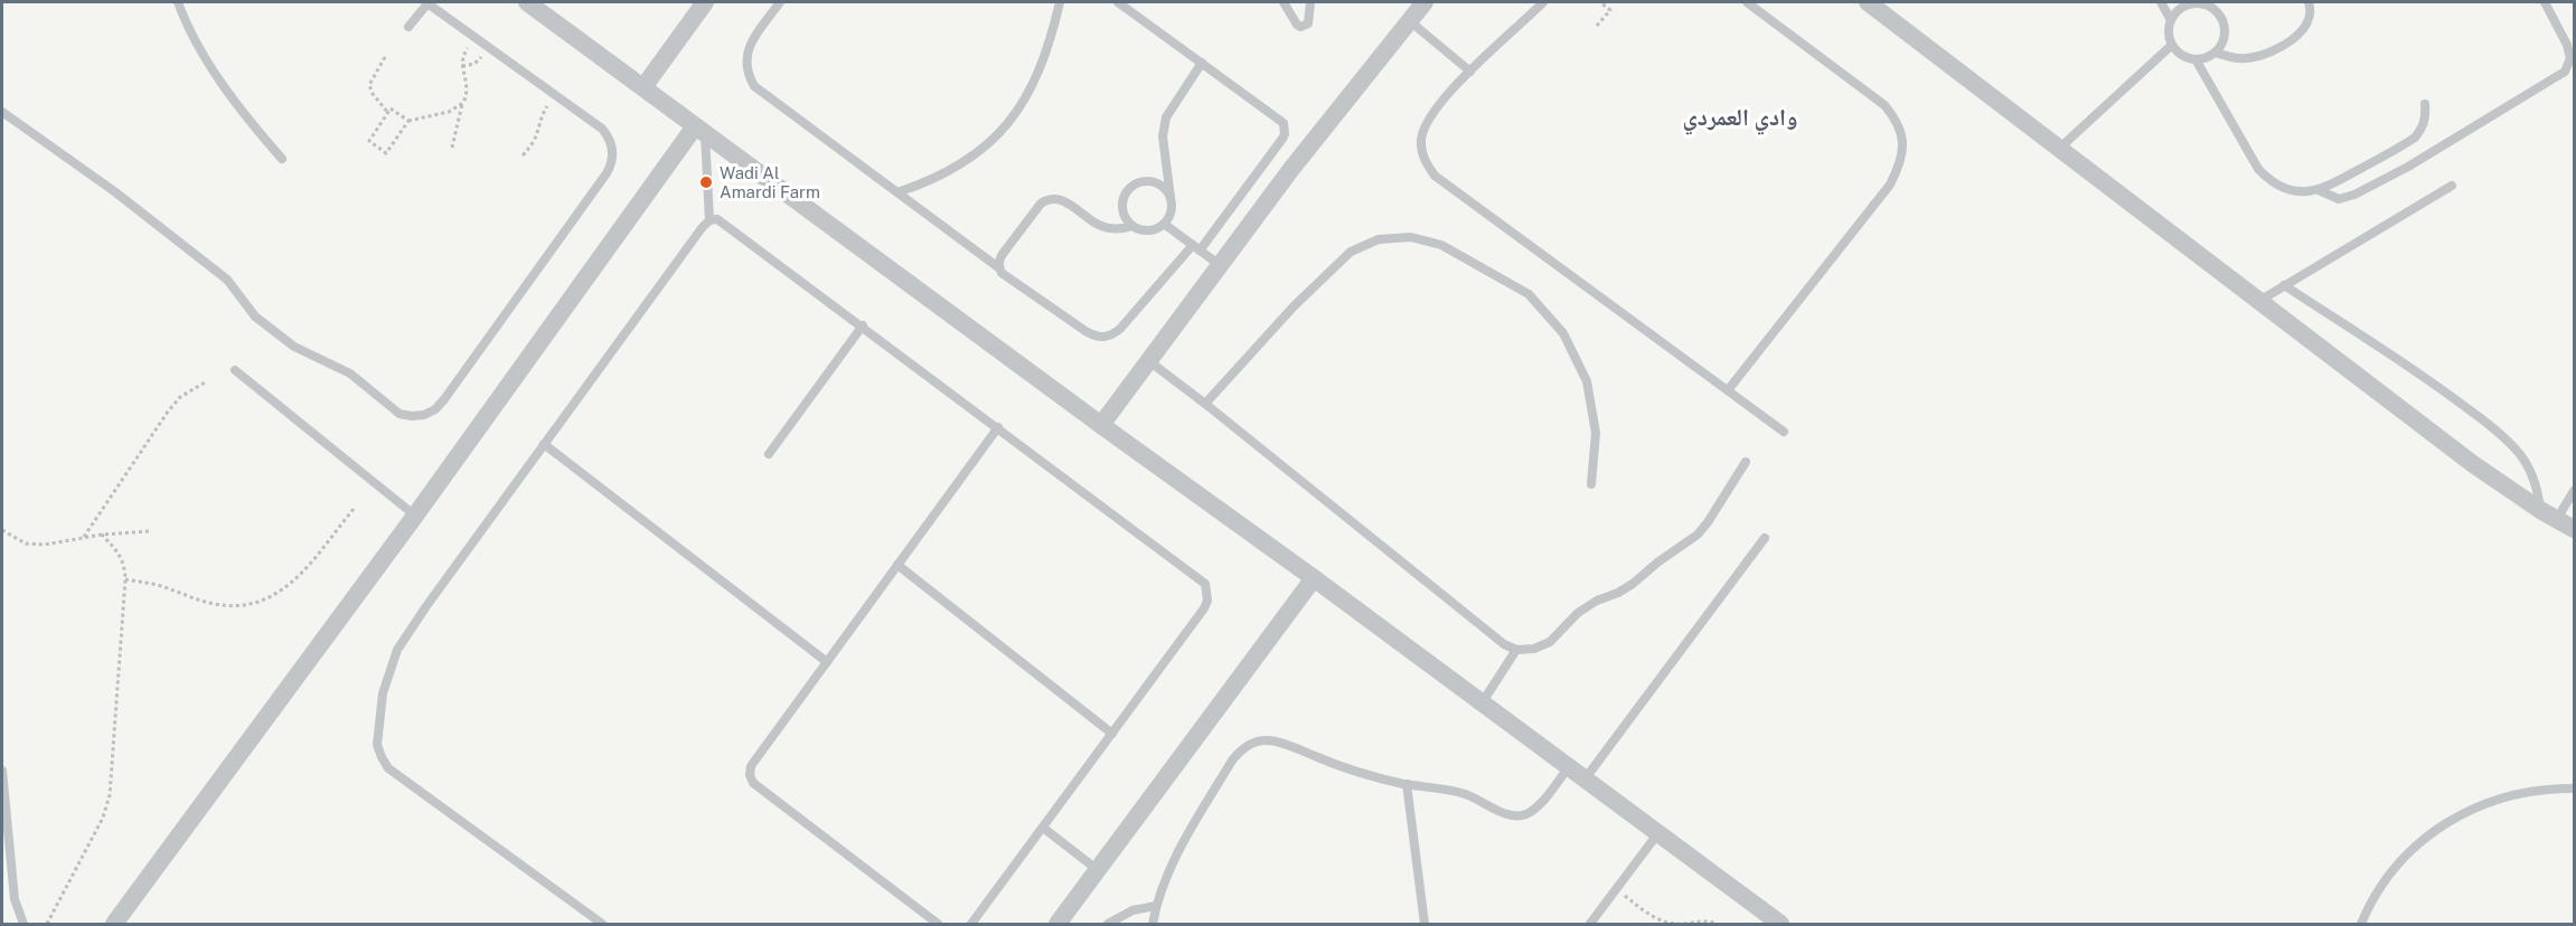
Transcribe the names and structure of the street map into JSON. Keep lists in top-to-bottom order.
{
  "districts": ["وادي العمردي"],
  "places": ["Wadi Al Amardi Farm"]
}
